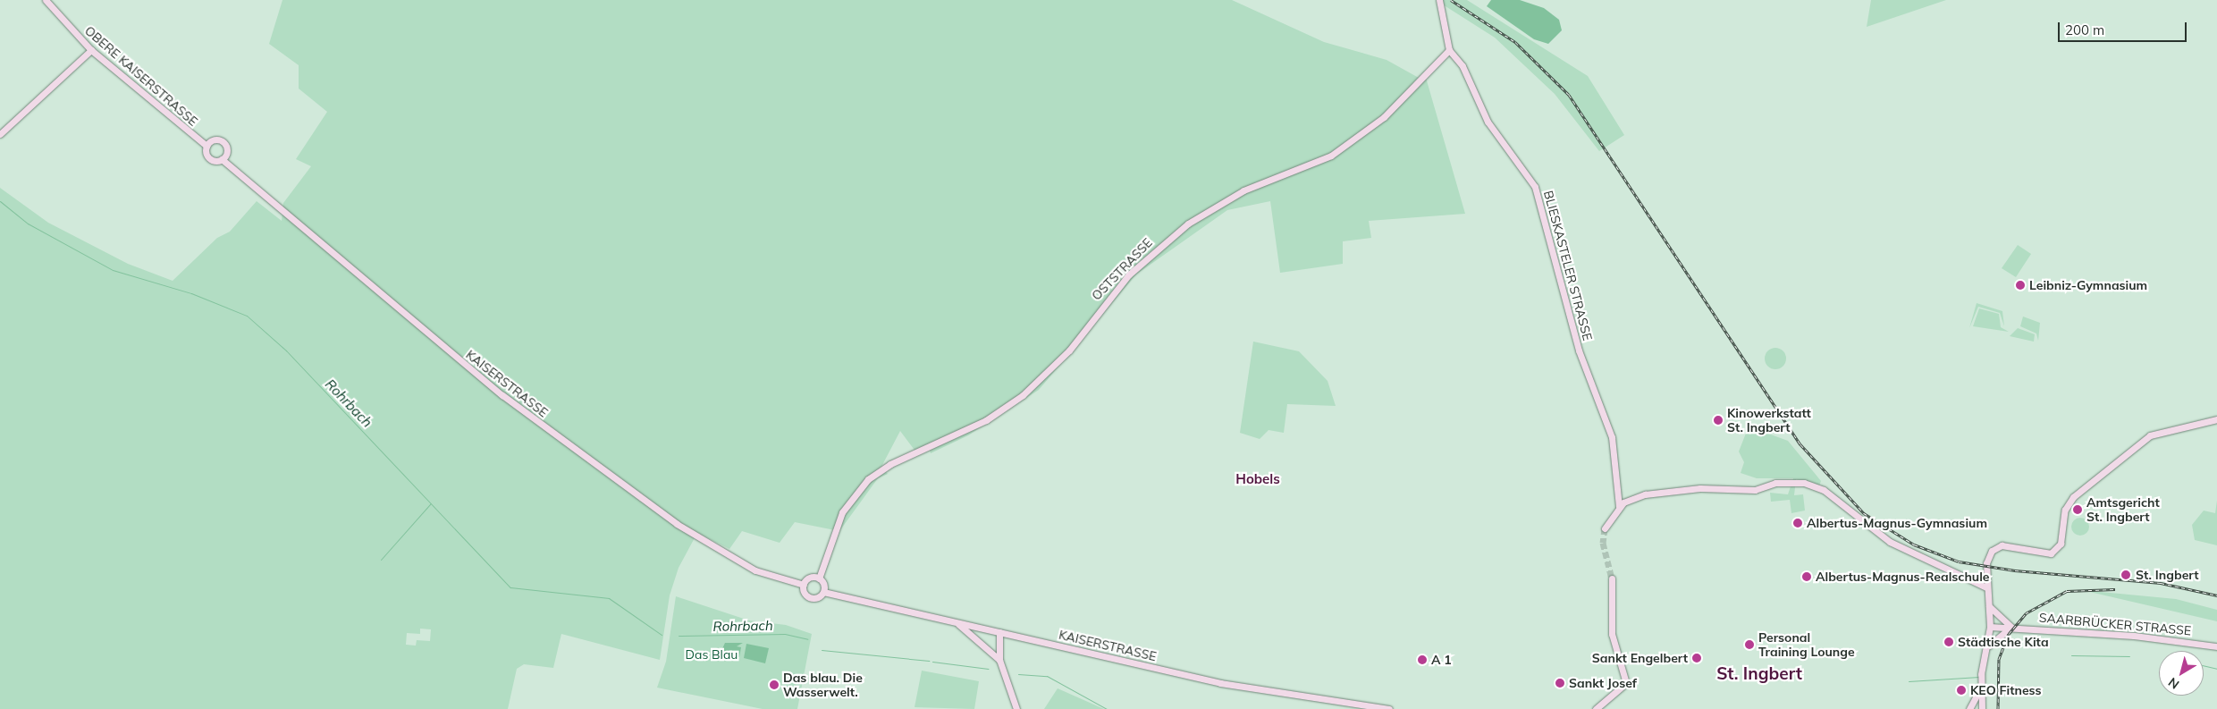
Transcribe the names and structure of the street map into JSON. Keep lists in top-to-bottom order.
{
  "streets": {
    "main road": [
      "OBERE KAISERSTRASSE",
      "BLIESKASTELER STRASSE",
      "OSTSTRASSE",
      "KAISERSTRASSE",
      "SAARBRÜCKER STRASSE"
    ]
  },
  "crossings": [
    ["OBERE KAISERSTRASSE", "KAISERSTRASSE"],
    ["BLIESKASTELER STRASSE", "OSTSTRASSE"]
  ],
  "districts": ["Hobels", "St. Ingbert"],
  "water": ["Rohrbach"],
  "parks": ["Das Blau"],
  "places": [
    "Leibniz-Gymnasium",
    "Kinowerkstatt St. Ingbert",
    "Amtsgericht St. Ingbert",
    "Albertus-Magnus-Gymnasium",
    "St. Ingbert",
    "Albertus-Magnus-Realschule",
    "Städtische Kita",
    "Personal Training Lounge",
    "Sankt Engelbert",
    "A 1",
    "Sankt Josef",
    "Das blau. Die Wasserwelt.",
    "KEO Fitness"
  ],
  "scale_bar": "200 m",
  "north": "bottom left"
}
